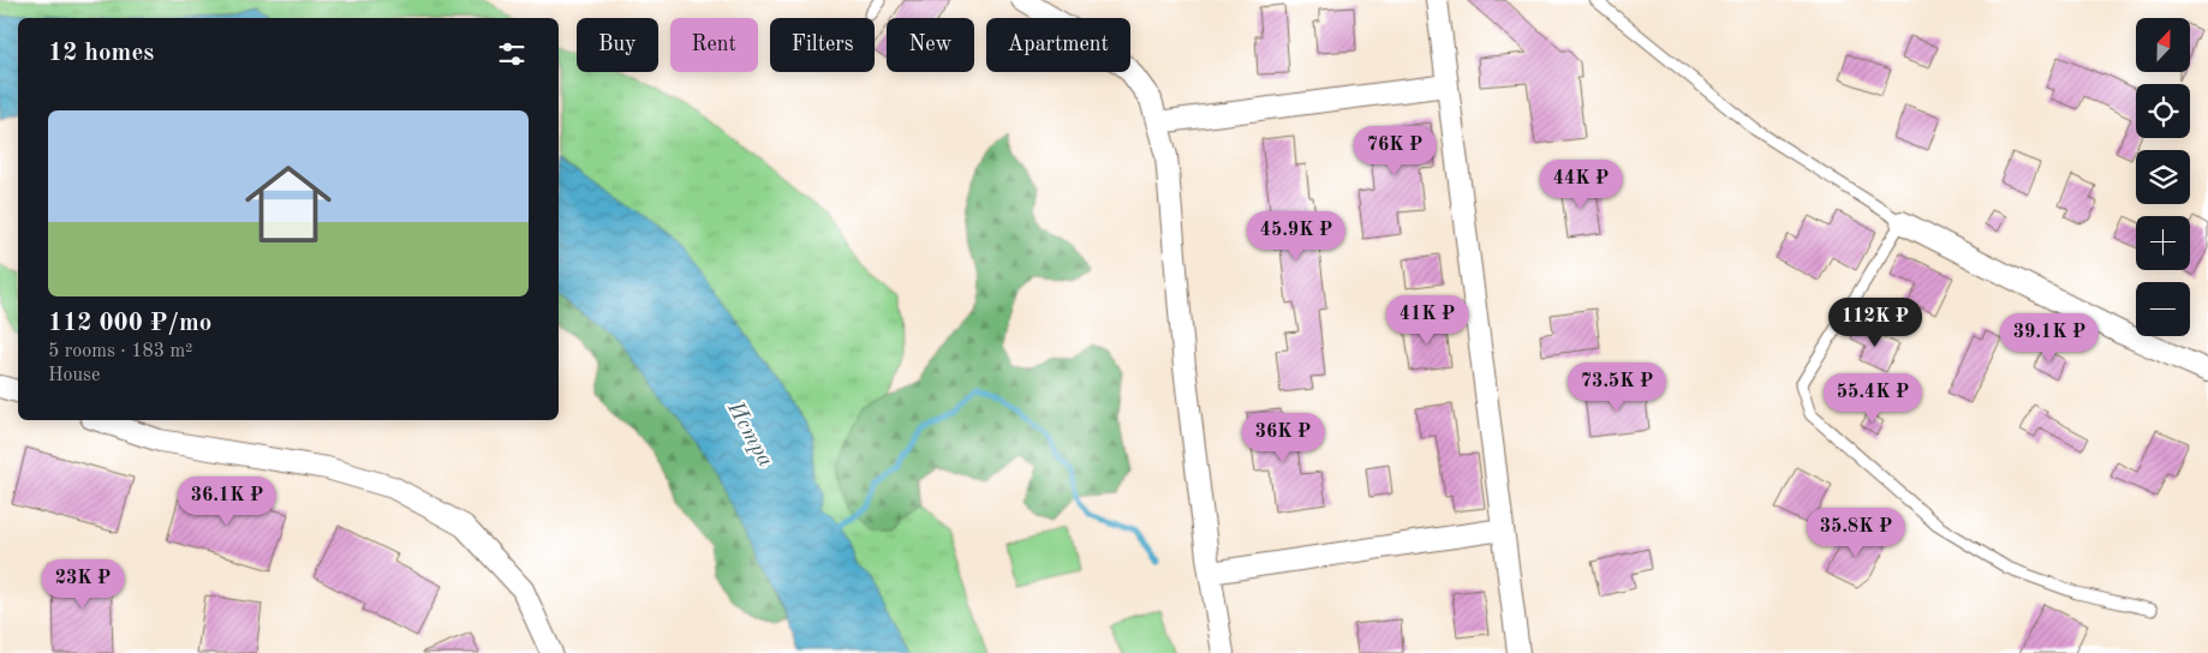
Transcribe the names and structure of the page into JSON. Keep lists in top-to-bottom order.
{
  "water": ["Истра"],
  "north": "top",
  "page": {
    "map_buttons": ["+", "−"],
    "chip": [
      "Buy",
      "Rent",
      "Filters",
      "New",
      "Apartment"
    ],
    "heading": "12 homes",
    "list": [
      {
        "name": "112 000 ₽/mo",
        "note": "5 rooms · 183 m² · House"
      }
    ],
    "price": [
      "76K ₽",
      "44K ₽",
      "45.9K ₽",
      "41K ₽",
      "112K ₽",
      "39.1K ₽",
      "73.5K ₽",
      "55.4K ₽",
      "36K ₽",
      "36.1K ₽",
      "35.8K ₽",
      "23K ₽"
    ]
  }
}
